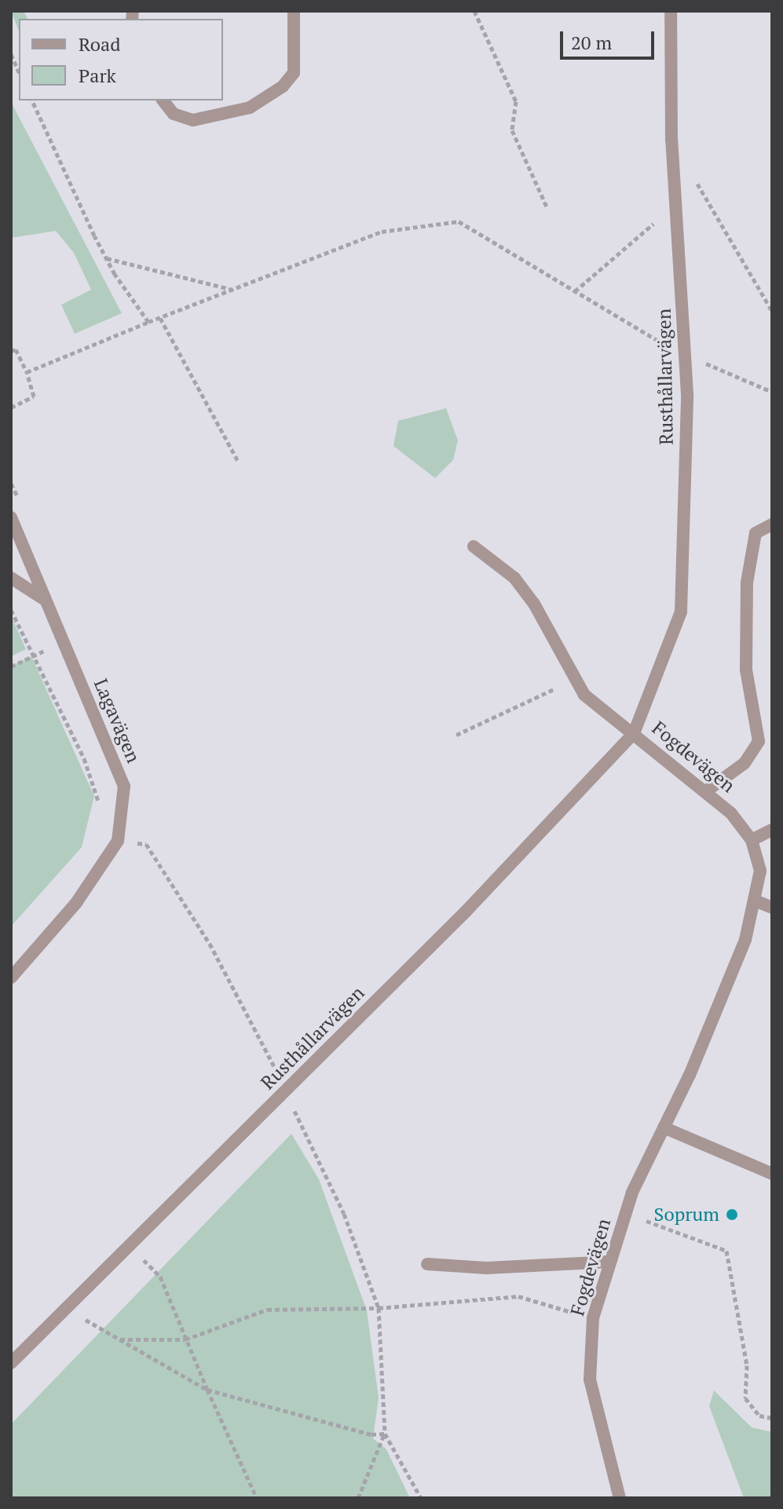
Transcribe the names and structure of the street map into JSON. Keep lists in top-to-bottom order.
{
  "streets": {
    "street": ["Rusthållarvägen", "Lagavägen", "Fogdevägen"]
  },
  "crossings": [
    ["Rusthållarvägen", "Fogdevägen"]
  ],
  "places": ["Soprum"],
  "legend": ["Road", "Park"],
  "scale_bar": "20 m"
}
